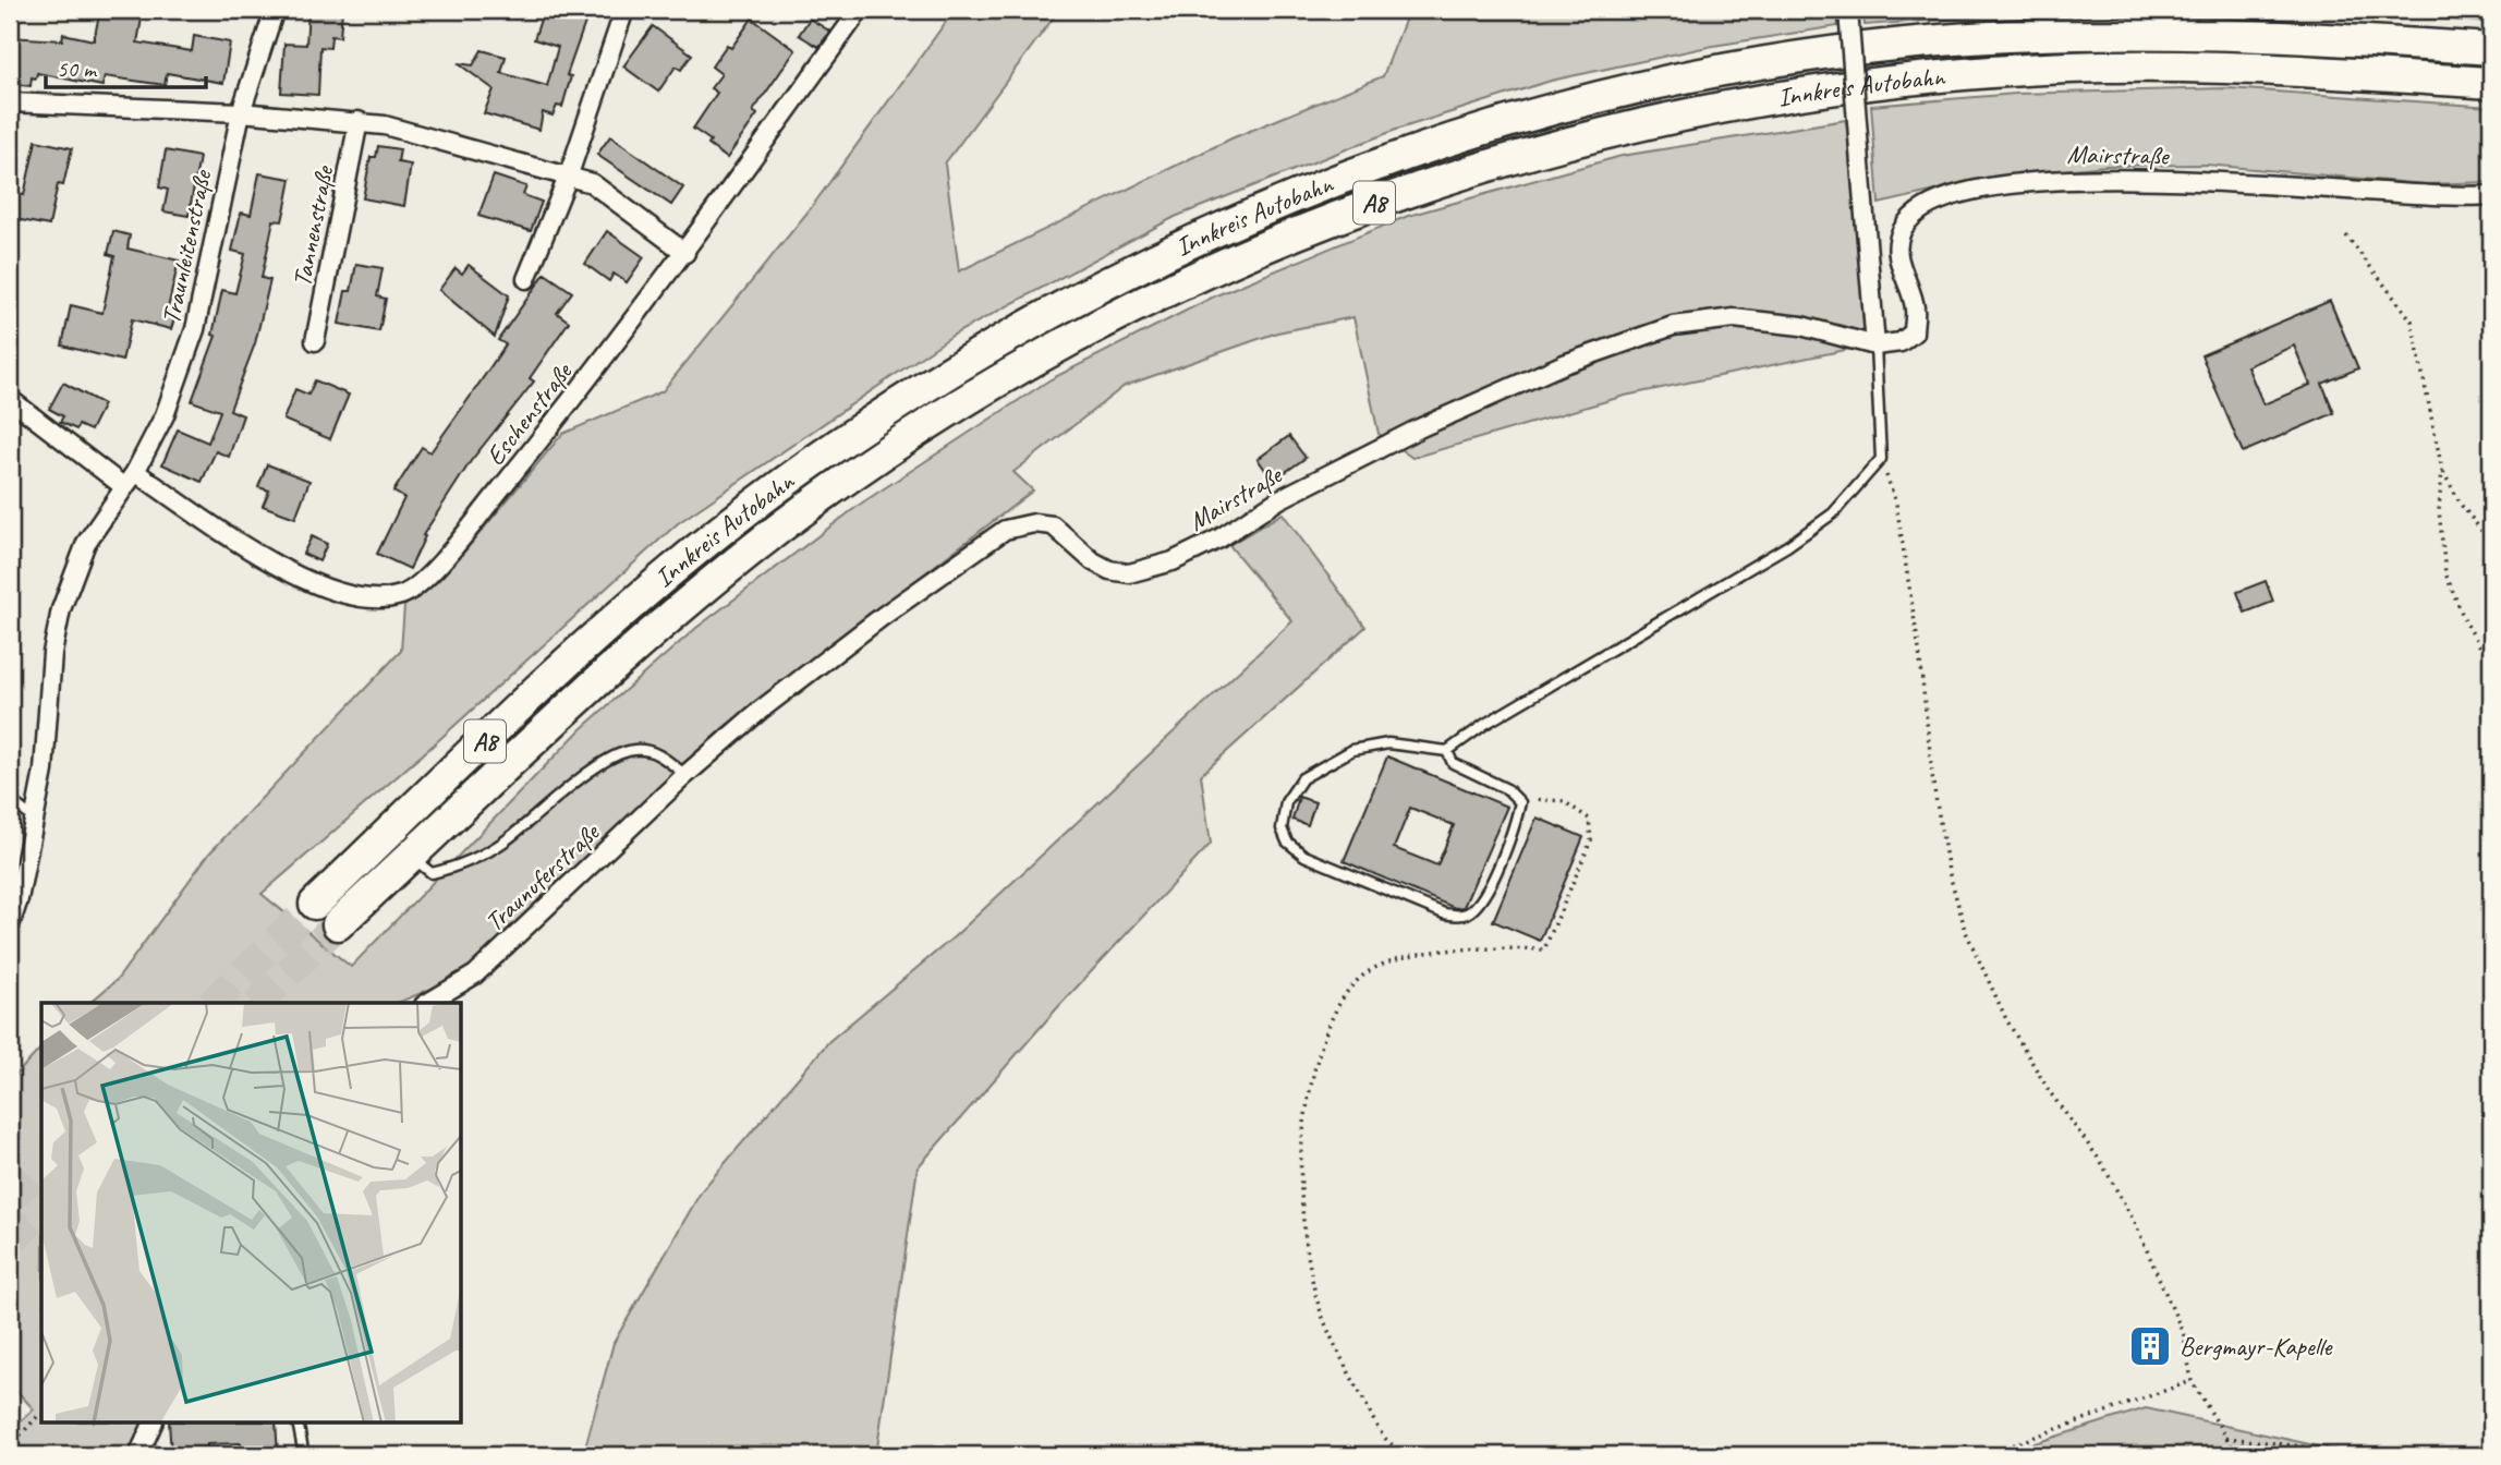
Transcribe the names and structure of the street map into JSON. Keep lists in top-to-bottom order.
{
  "streets": {
    "highway": ["Innkreis Autobahn", "A8"],
    "street": [
      "Mairstraße",
      "Tannenstraße",
      "Traunleitenstraße",
      "Eschenstraße",
      "Traunuferstraße"
    ]
  },
  "crossings": [
    ["Mairstraße", "Traunuferstraße"],
    ["Traunleitenstraße", "Eschenstraße"]
  ],
  "places": {
    "building": ["Bergmayr-Kapelle"]
  },
  "scale_bar": "50 m"
}
